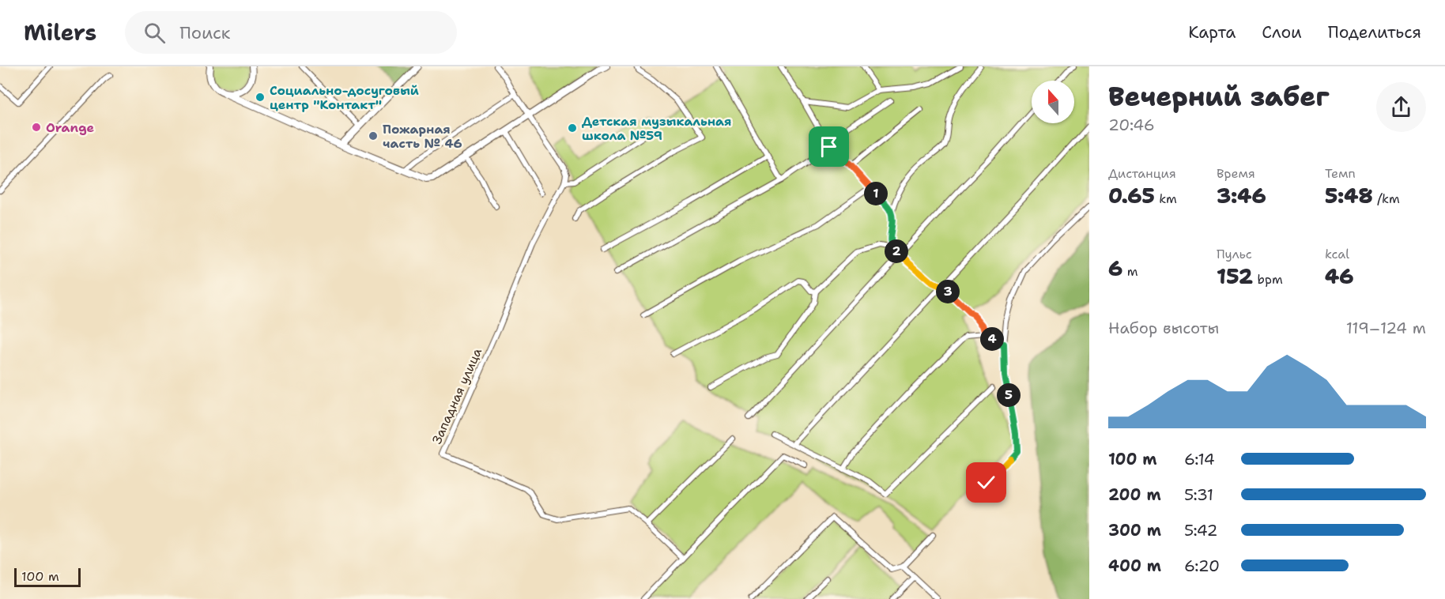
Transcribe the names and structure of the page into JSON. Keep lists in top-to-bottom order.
{
  "streets": {
    "street": ["Западная улица"]
  },
  "places": [
    "Социально-досуговый центр \"Контакт\"",
    "Orange",
    "Детская музыкальная школа №59",
    "Пожарная часть № 46"
  ],
  "scale_bar": "100 m",
  "north": "top",
  "page": {
    "header": "Milers",
    "search": "Поиск",
    "nav": ["Карта", "Слои", "Поделиться"],
    "heading": ["Вечерний забег", "20:46"],
    "stats": [
      ["Дистанция", "0.65 km"],
      ["Время", "3:46"],
      ["Темп", "5:48 /km"],
      ["6 m"],
      ["Пульс", "152 bpm"],
      ["kcal", "46"]
    ],
    "pins": [
      "1",
      "2",
      "3",
      "4",
      "5"
    ],
    "chart": ["Набор высоты", "119–124 m"],
    "list": [
      {
        "name": "100 m",
        "note": "6:14"
      },
      {
        "name": "200 m",
        "note": "5:31"
      },
      {
        "name": "300 m",
        "note": "5:42"
      },
      {
        "name": "400 m",
        "note": "6:20"
      }
    ],
    "scale": "100 m"
  }
}
